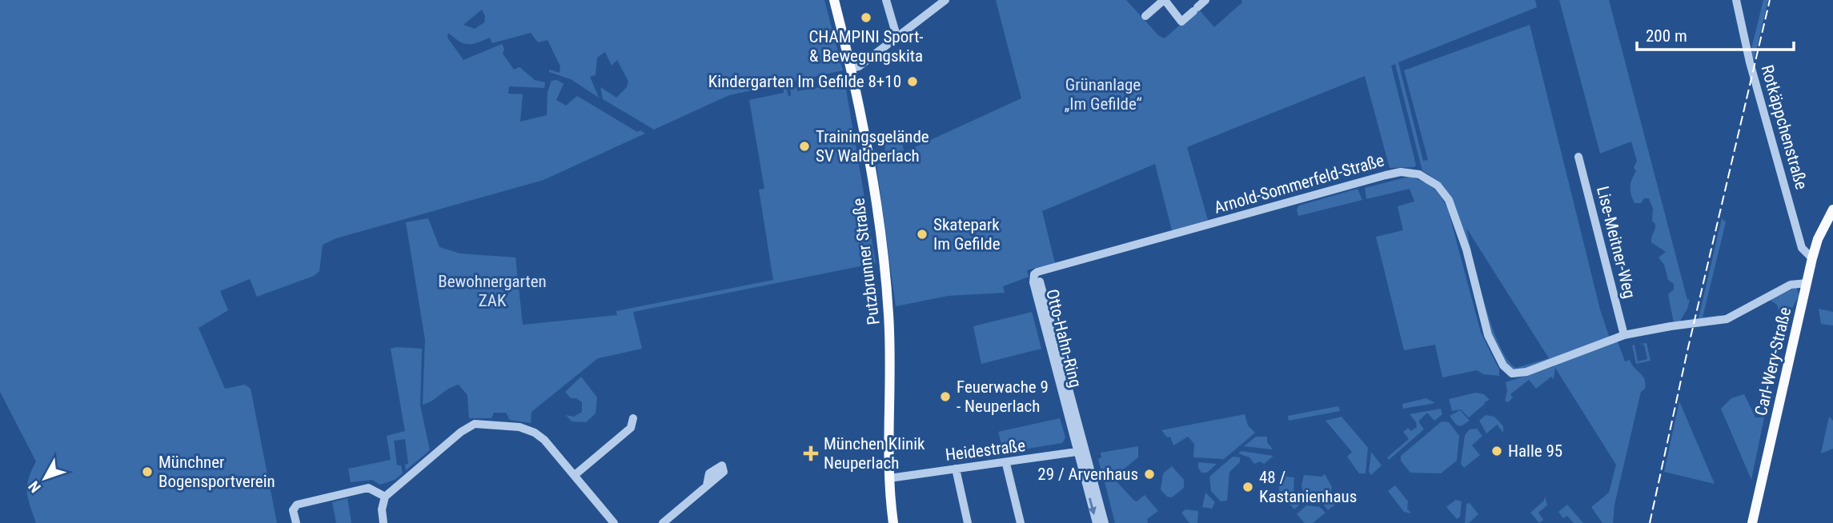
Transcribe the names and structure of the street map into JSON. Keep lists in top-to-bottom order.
{
  "streets": {
    "main road": ["Putzbrunner Straße", "Carl-Wery-Straße"],
    "street": [
      "Rotkäppchenstraße",
      "Arnold-Sommerfeld-Straße",
      "Lise-Meitner-Weg",
      "Otto-Hahn-Ring",
      "Heidestraße"
    ]
  },
  "crossings": [
    ["Rotkäppchenstraße", "Carl-Wery-Straße"],
    ["Arnold-Sommerfeld-Straße", "Lise-Meitner-Weg"],
    ["Arnold-Sommerfeld-Straße", "Otto-Hahn-Ring"],
    ["Arnold-Sommerfeld-Straße", "Carl-Wery-Straße"],
    ["Putzbrunner Straße", "Heidestraße"],
    ["Otto-Hahn-Ring", "Heidestraße"]
  ],
  "parks": ["Grünanlage „Im Gefilde“", "Bewohnergarten ZAK"],
  "places": {
    "other": [
      "CHAMPINI Sport- & Bewegungskita",
      "Kindergarten Im Gefilde 8+10",
      "Trainingsgelände SV Waldperlach",
      "Skatepark Im Gefilde",
      "Feuerwache 9 - Neuperlach",
      "Halle 95",
      "Münchner Bogensportverein",
      "29 / Arvenhaus",
      "48 / Kastanienhaus"
    ],
    "health": ["München Klinik Neuperlach"]
  },
  "scale_bar": "200 m",
  "north": "bottom left"
}
